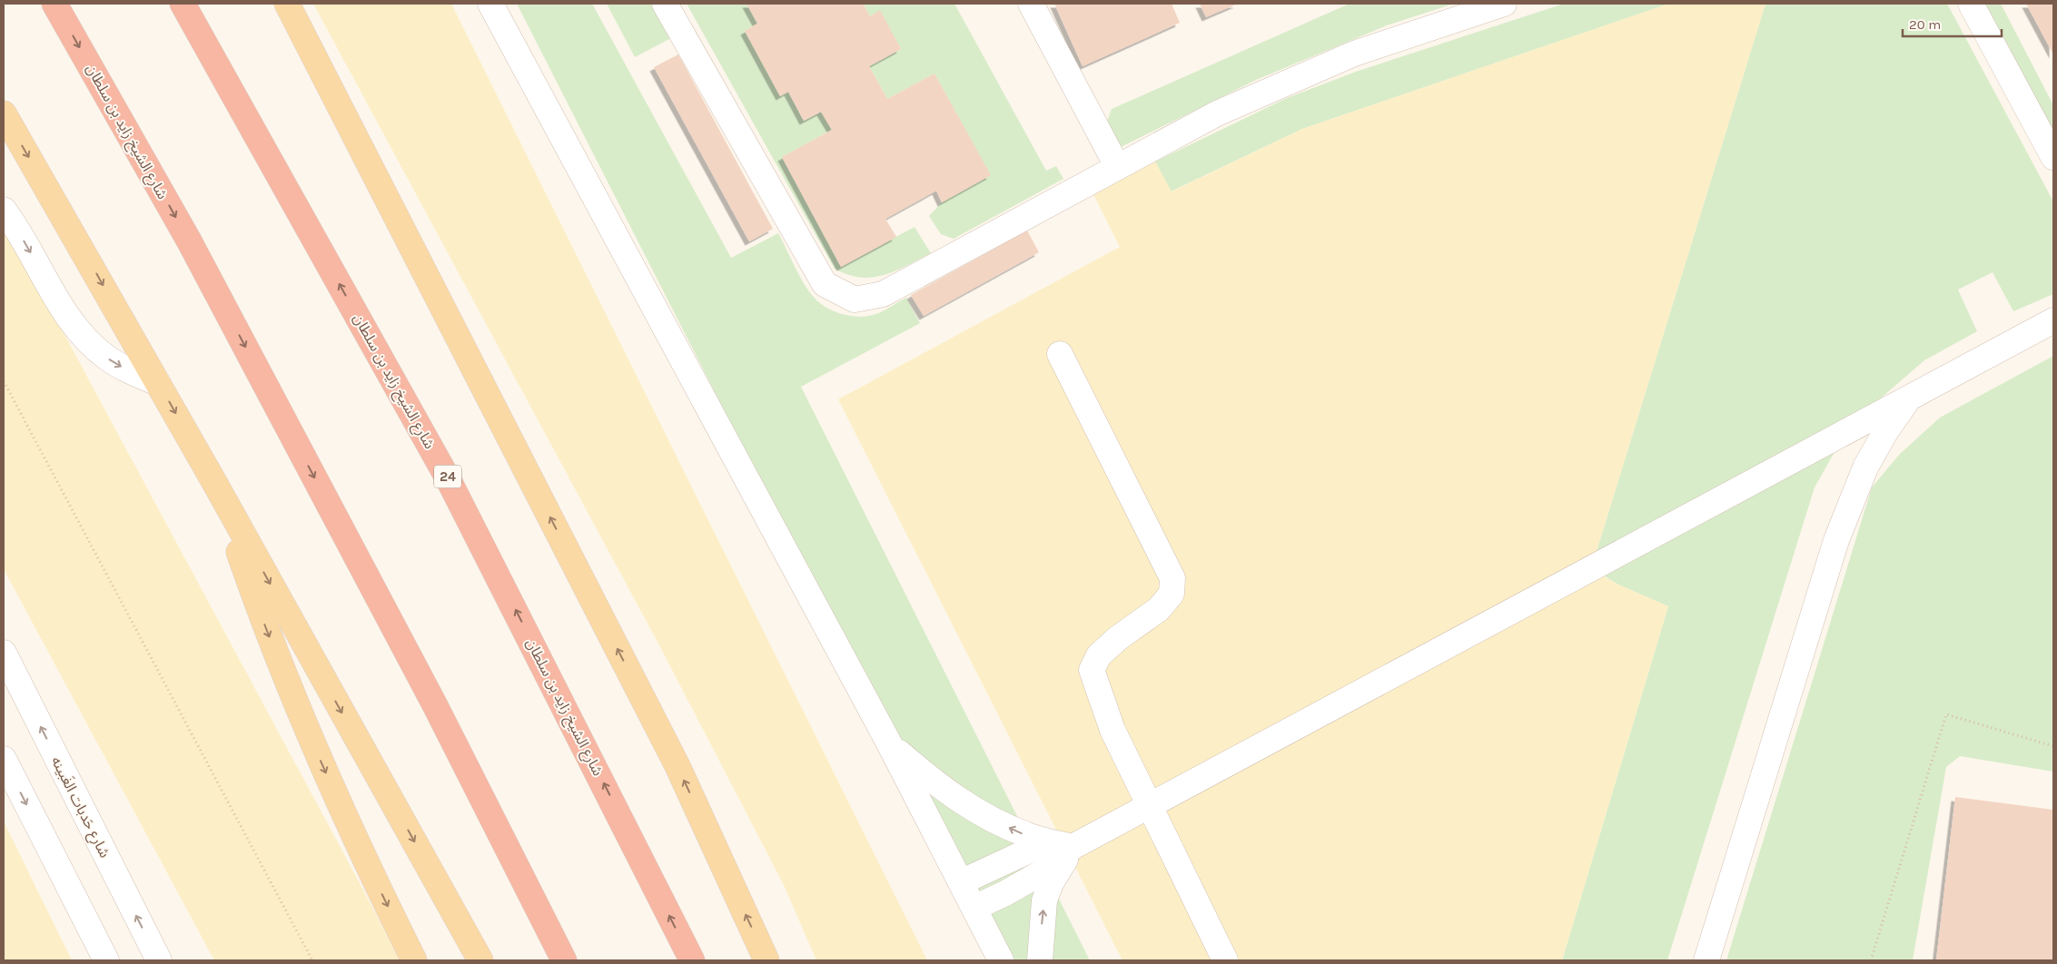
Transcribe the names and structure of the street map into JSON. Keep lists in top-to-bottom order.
{
  "streets": {
    "highway": ["شارع الشيخ زايد بن سلطان", "24"],
    "street": ["شارع حَدبات الغَبينه"]
  },
  "scale_bar": "20 m"
}
